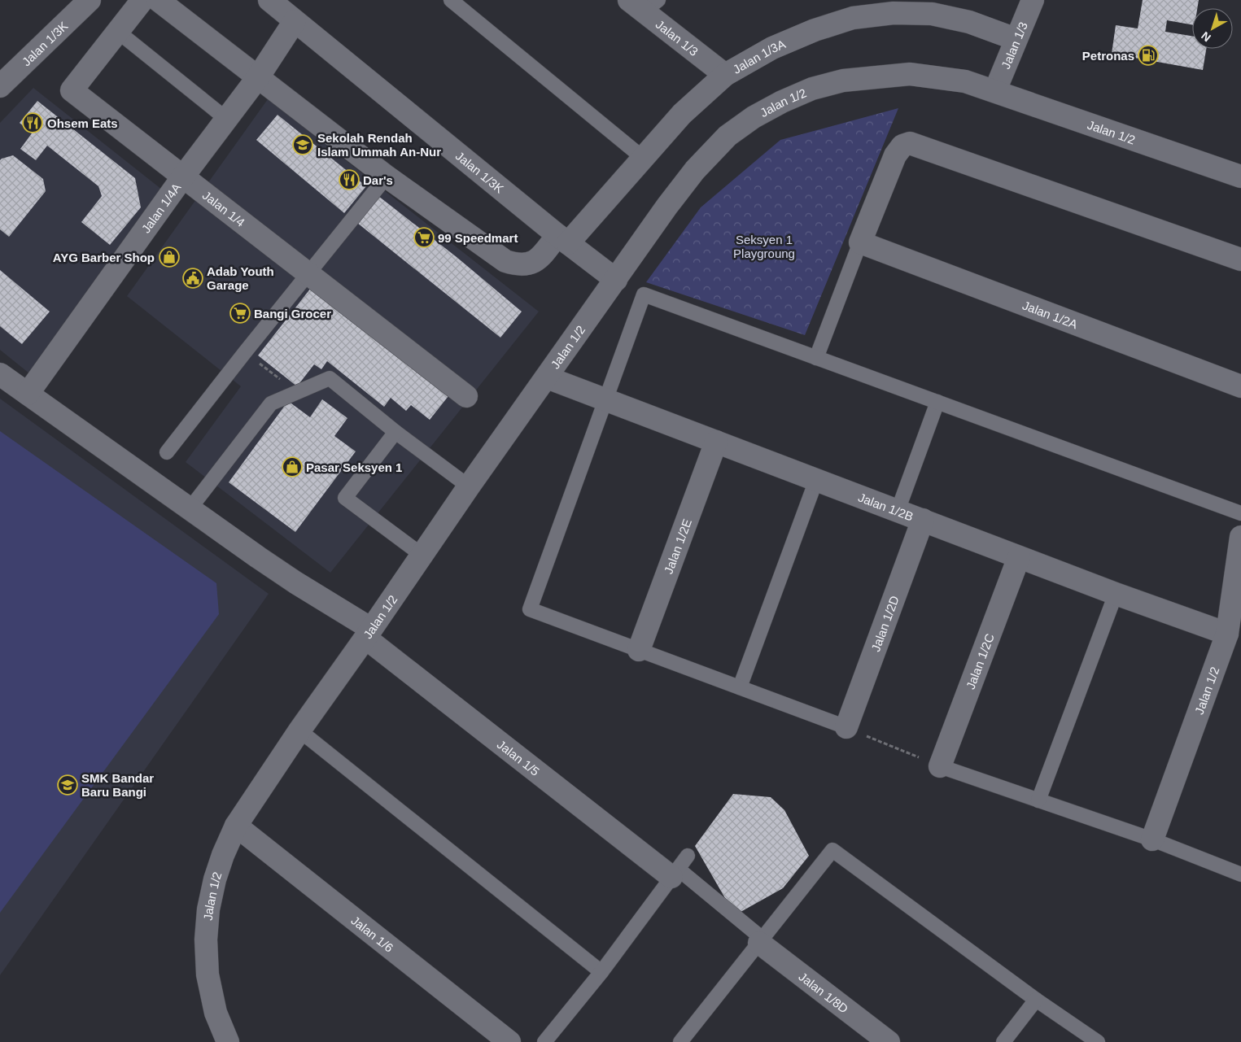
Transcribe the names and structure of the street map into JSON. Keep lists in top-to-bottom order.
{
  "streets": {
    "street": [
      "Jalan 1/3",
      "Jalan 1/3K",
      "Jalan 1/3A",
      "Jalan 1/2",
      "Jalan 1/4A",
      "Jalan 1/4",
      "Jalan 1/2A",
      "Jalan 1/2B",
      "Jalan 1/2E",
      "Jalan 1/2D",
      "Jalan 1/2C",
      "Jalan 1/5",
      "Jalan 1/6",
      "Jalan 1/8D"
    ]
  },
  "crossings": [
    ["Jalan 1/3", "Jalan 1/3A"],
    ["Jalan 1/3", "Jalan 1/2"],
    ["Jalan 1/3K", "Jalan 1/3A"],
    ["Jalan 1/3K", "Jalan 1/2"],
    ["Jalan 1/3K", "Jalan 1/4A"],
    ["Jalan 1/2", "Jalan 1/2B"],
    ["Jalan 1/2", "Jalan 1/5"],
    ["Jalan 1/2", "Jalan 1/6"],
    ["Jalan 1/4A", "Jalan 1/4"],
    ["Jalan 1/4A", "Jalan 1/5"],
    ["Jalan 1/2B", "Jalan 1/2E"],
    ["Jalan 1/2B", "Jalan 1/2D"],
    ["Jalan 1/2B", "Jalan 1/2C"]
  ],
  "parks": ["Seksyen 1 Playgroung"],
  "places": {
    "fuel station": ["Petronas"],
    "restaurant": ["Ohsem Eats", "Dar's"],
    "school or university": ["Sekolah Rendah Islam Ummah An-Nur", "SMK Bandar Baru Bangi"],
    "supermarket": ["99 Speedmart", "Bangi Grocer"],
    "shop": ["AYG Barber Shop", "Pasar Seksyen 1"],
    "public building": ["Adab Youth Garage"]
  },
  "north": "bottom left"
}
